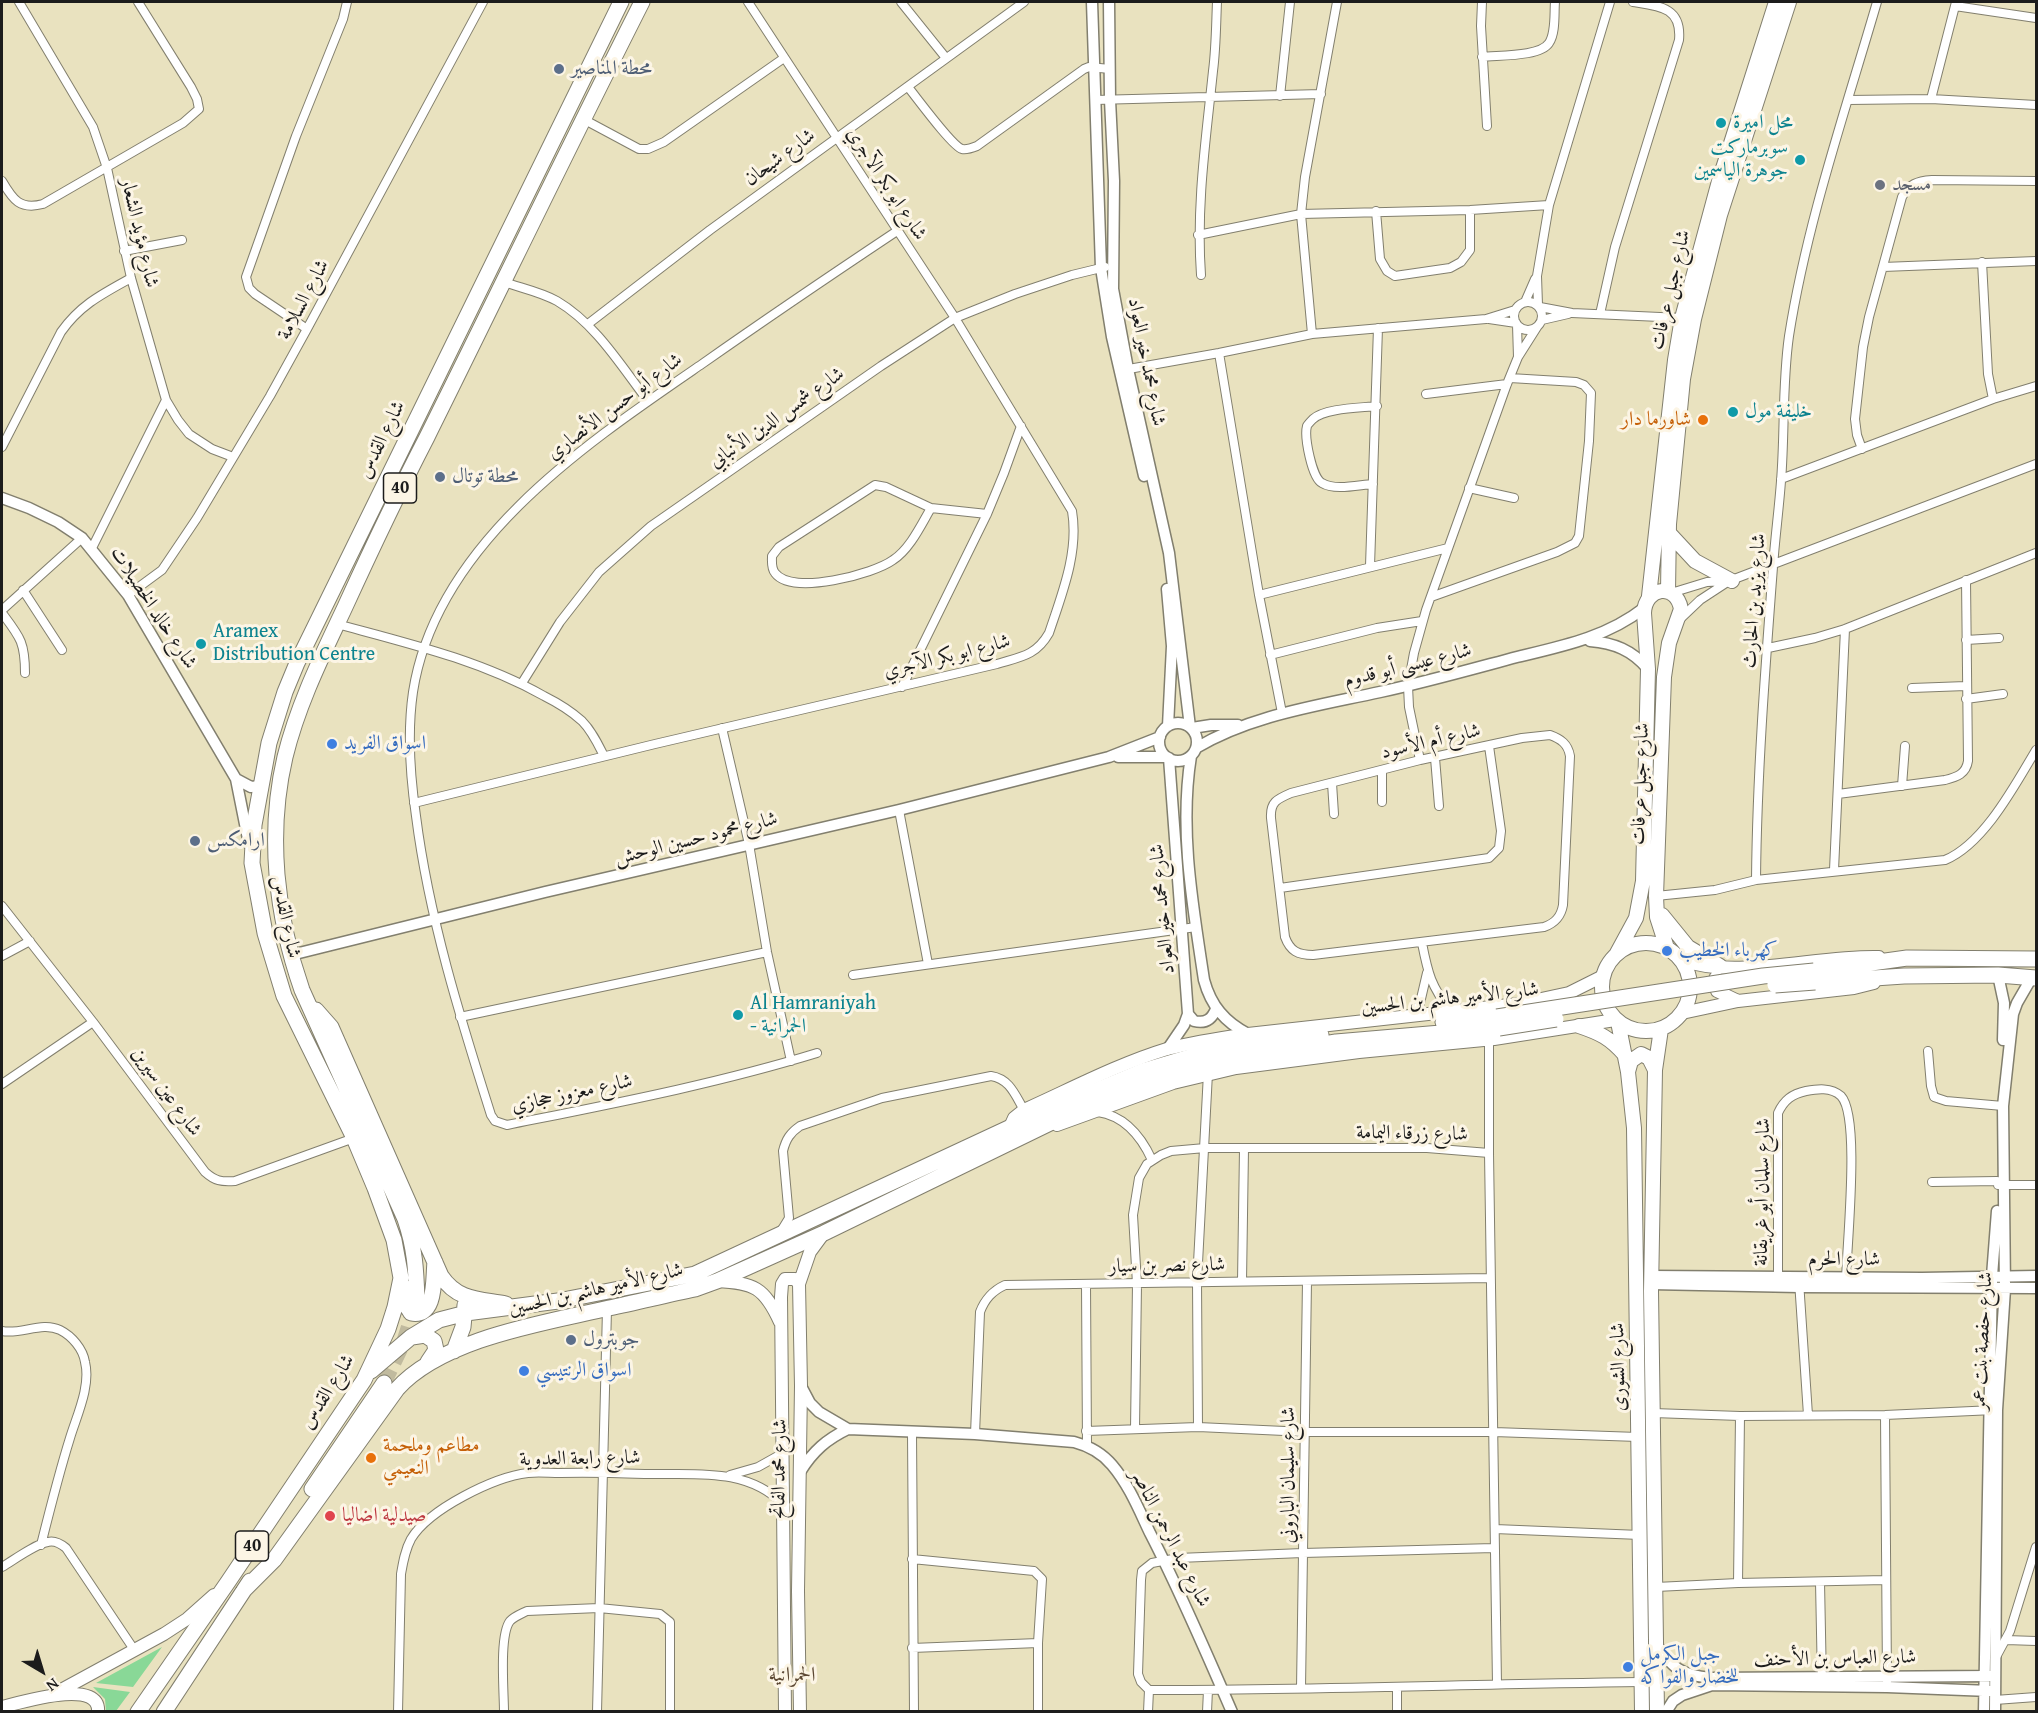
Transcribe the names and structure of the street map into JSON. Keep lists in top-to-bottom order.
{
  "streets": {
    "highway": ["شارع القدس", "40", "شارع الأمير هاشم بن الحسين"],
    "main road": ["شارع جبل عرفات", "شارع الشورى", "شارع محمد الفاتح"],
    "street": [
      "شارع شيحان",
      "شارع ابو بكر الآجري",
      "شارع مؤيد الشعار",
      "شارع السلامة",
      "شارع محمد خير العواد",
      "شارع أبو حسن الأنصاري",
      "شارع شمس الدين الأنبابي",
      "شارع يزيد بن الحارث",
      "شارع خالد الخصيلات",
      "شارع عيسى أبو قدوم",
      "شارع أم الأسود",
      "شارع محمود حسين الوحش",
      "شارع عين سيرين",
      "شارع معزوز حجازي",
      "شارع زرقاء اليمامة",
      "شارع سلمان أبو غريقانة",
      "شارع الحرم",
      "شارع نصر بن سيار",
      "شارع حفصة بنت عمر",
      "شارع رابعة العدوية",
      "شارع سليمان الباروني",
      "شارع عبد الرحمن الناصر",
      "شارع العباس بن الأحنف"
    ]
  },
  "crossings": [
    ["شارع شيحان", "شارع ابو بكر الآجري"],
    ["شارع ابو بكر الآجري", "شارع أبو حسن الأنصاري"],
    ["شارع ابو بكر الآجري", "شارع شمس الدين الأنبابي"],
    ["شارع مؤيد الشعار", "شارع السلامة"],
    ["شارع جبل عرفات", "شارع عيسى أبو قدوم"],
    ["شارع جبل عرفات", "شارع الأمير هاشم بن الحسين"],
    ["شارع جبل عرفات", "شارع الشورى"],
    ["شارع السلامة", "شارع خالد الخصيلات"],
    ["شارع محمد خير العواد", "شارع شمس الدين الأنبابي"],
    ["شارع محمد خير العواد", "شارع عيسى أبو قدوم"],
    ["شارع محمد خير العواد", "شارع محمود حسين الوحش"],
    ["شارع محمد خير العواد", "شارع الأمير هاشم بن الحسين"],
    ["شارع أبو حسن الأنصاري", "شارع محمود حسين الوحش"],
    ["شارع أبو حسن الأنصاري", "شارع معزوز حجازي"],
    ["شارع القدس", "شارع خالد الخصيلات"],
    ["شارع القدس", "شارع محمود حسين الوحش"],
    ["شارع القدس", "شارع الأمير هاشم بن الحسين"],
    ["شارع القدس", "شارع عين سيرين"],
    ["شارع عيسى أبو قدوم", "شارع محمود حسين الوحش"],
    ["شارع محمود حسين الوحش", "شارع معزوز حجازي"],
    ["شارع الأمير هاشم بن الحسين", "شارع حفصة بنت عمر"],
    ["شارع الأمير هاشم بن الحسين", "شارع الشورى"],
    ["شارع الأمير هاشم بن الحسين", "شارع محمد الفاتح"],
    ["شارع زرقاء اليمامة", "شارع نصر بن سيار"],
    ["شارع زرقاء اليمامة", "شارع سليمان الباروني"],
    ["شارع سلمان أبو غريقانة", "شارع الحرم"],
    ["شارع الحرم", "شارع حفصة بنت عمر"],
    ["شارع الحرم", "شارع الشورى"],
    ["شارع نصر بن سيار", "شارع سليمان الباروني"],
    ["شارع نصر بن سيار", "شارع عبد الرحمن الناصر"],
    ["شارع حفصة بنت عمر", "شارع العباس بن الأحنف"],
    ["شارع الشورى", "شارع العباس بن الأحنف"],
    ["شارع رابعة العدوية", "شارع محمد الفاتح"],
    ["شارع محمد الفاتح", "شارع عبد الرحمن الناصر"]
  ],
  "districts": ["الحمرانية"],
  "places": [
    "محطة المناصير",
    "محل اميرة",
    "سوبرماركت جوهرة الياسمين",
    "مسجد",
    "خليفة مول",
    "شاورما دار",
    "محطة توتال",
    "Aramex Distribution Centre",
    "اسواق الفريد",
    "ارامكس",
    "كهرباء الخطيب",
    "Al Hamraniyah - الحمرانية",
    "جوبترول",
    "اسواق الرنتيسي",
    "مطاعم وملحمة النعيمي",
    "صيدلية اضاليا",
    "جبل الكرمل للخضار والفواكه"
  ],
  "north": "bottom right"
}
